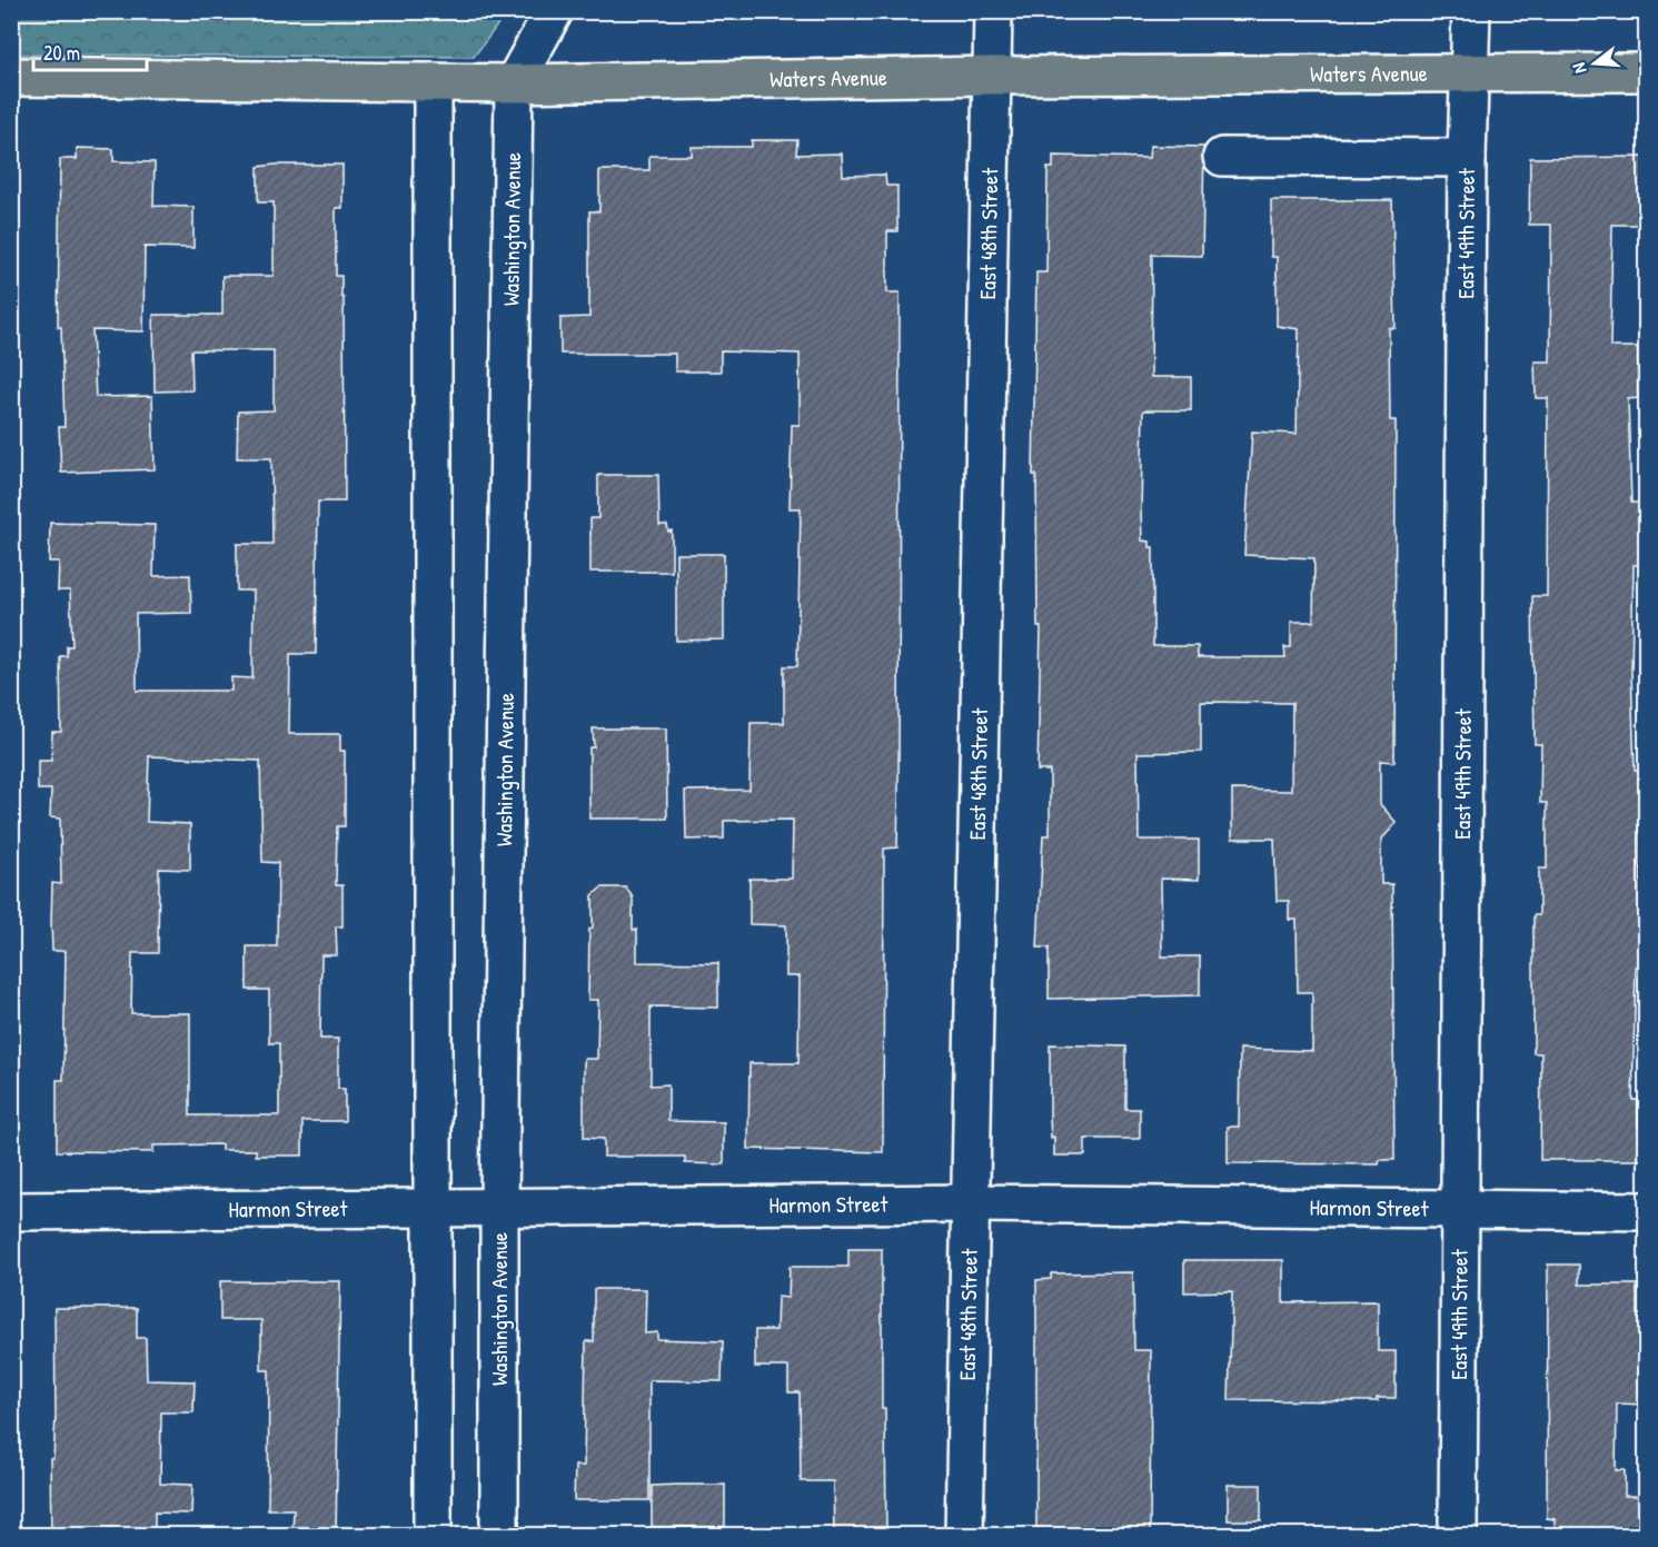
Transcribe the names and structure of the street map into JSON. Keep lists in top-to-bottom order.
{
  "streets": {
    "main road": ["Waters Avenue"],
    "street": [
      "Washington Avenue",
      "East 49th Street",
      "East 48th Street",
      "Harmon Street"
    ]
  },
  "crossings": [
    ["Waters Avenue", "Washington Avenue"],
    ["Waters Avenue", "East 49th Street"],
    ["Waters Avenue", "East 48th Street"],
    ["Washington Avenue", "Harmon Street"],
    ["East 49th Street", "Harmon Street"],
    ["East 48th Street", "Harmon Street"]
  ],
  "scale_bar": "20 m",
  "north": "left"
}
